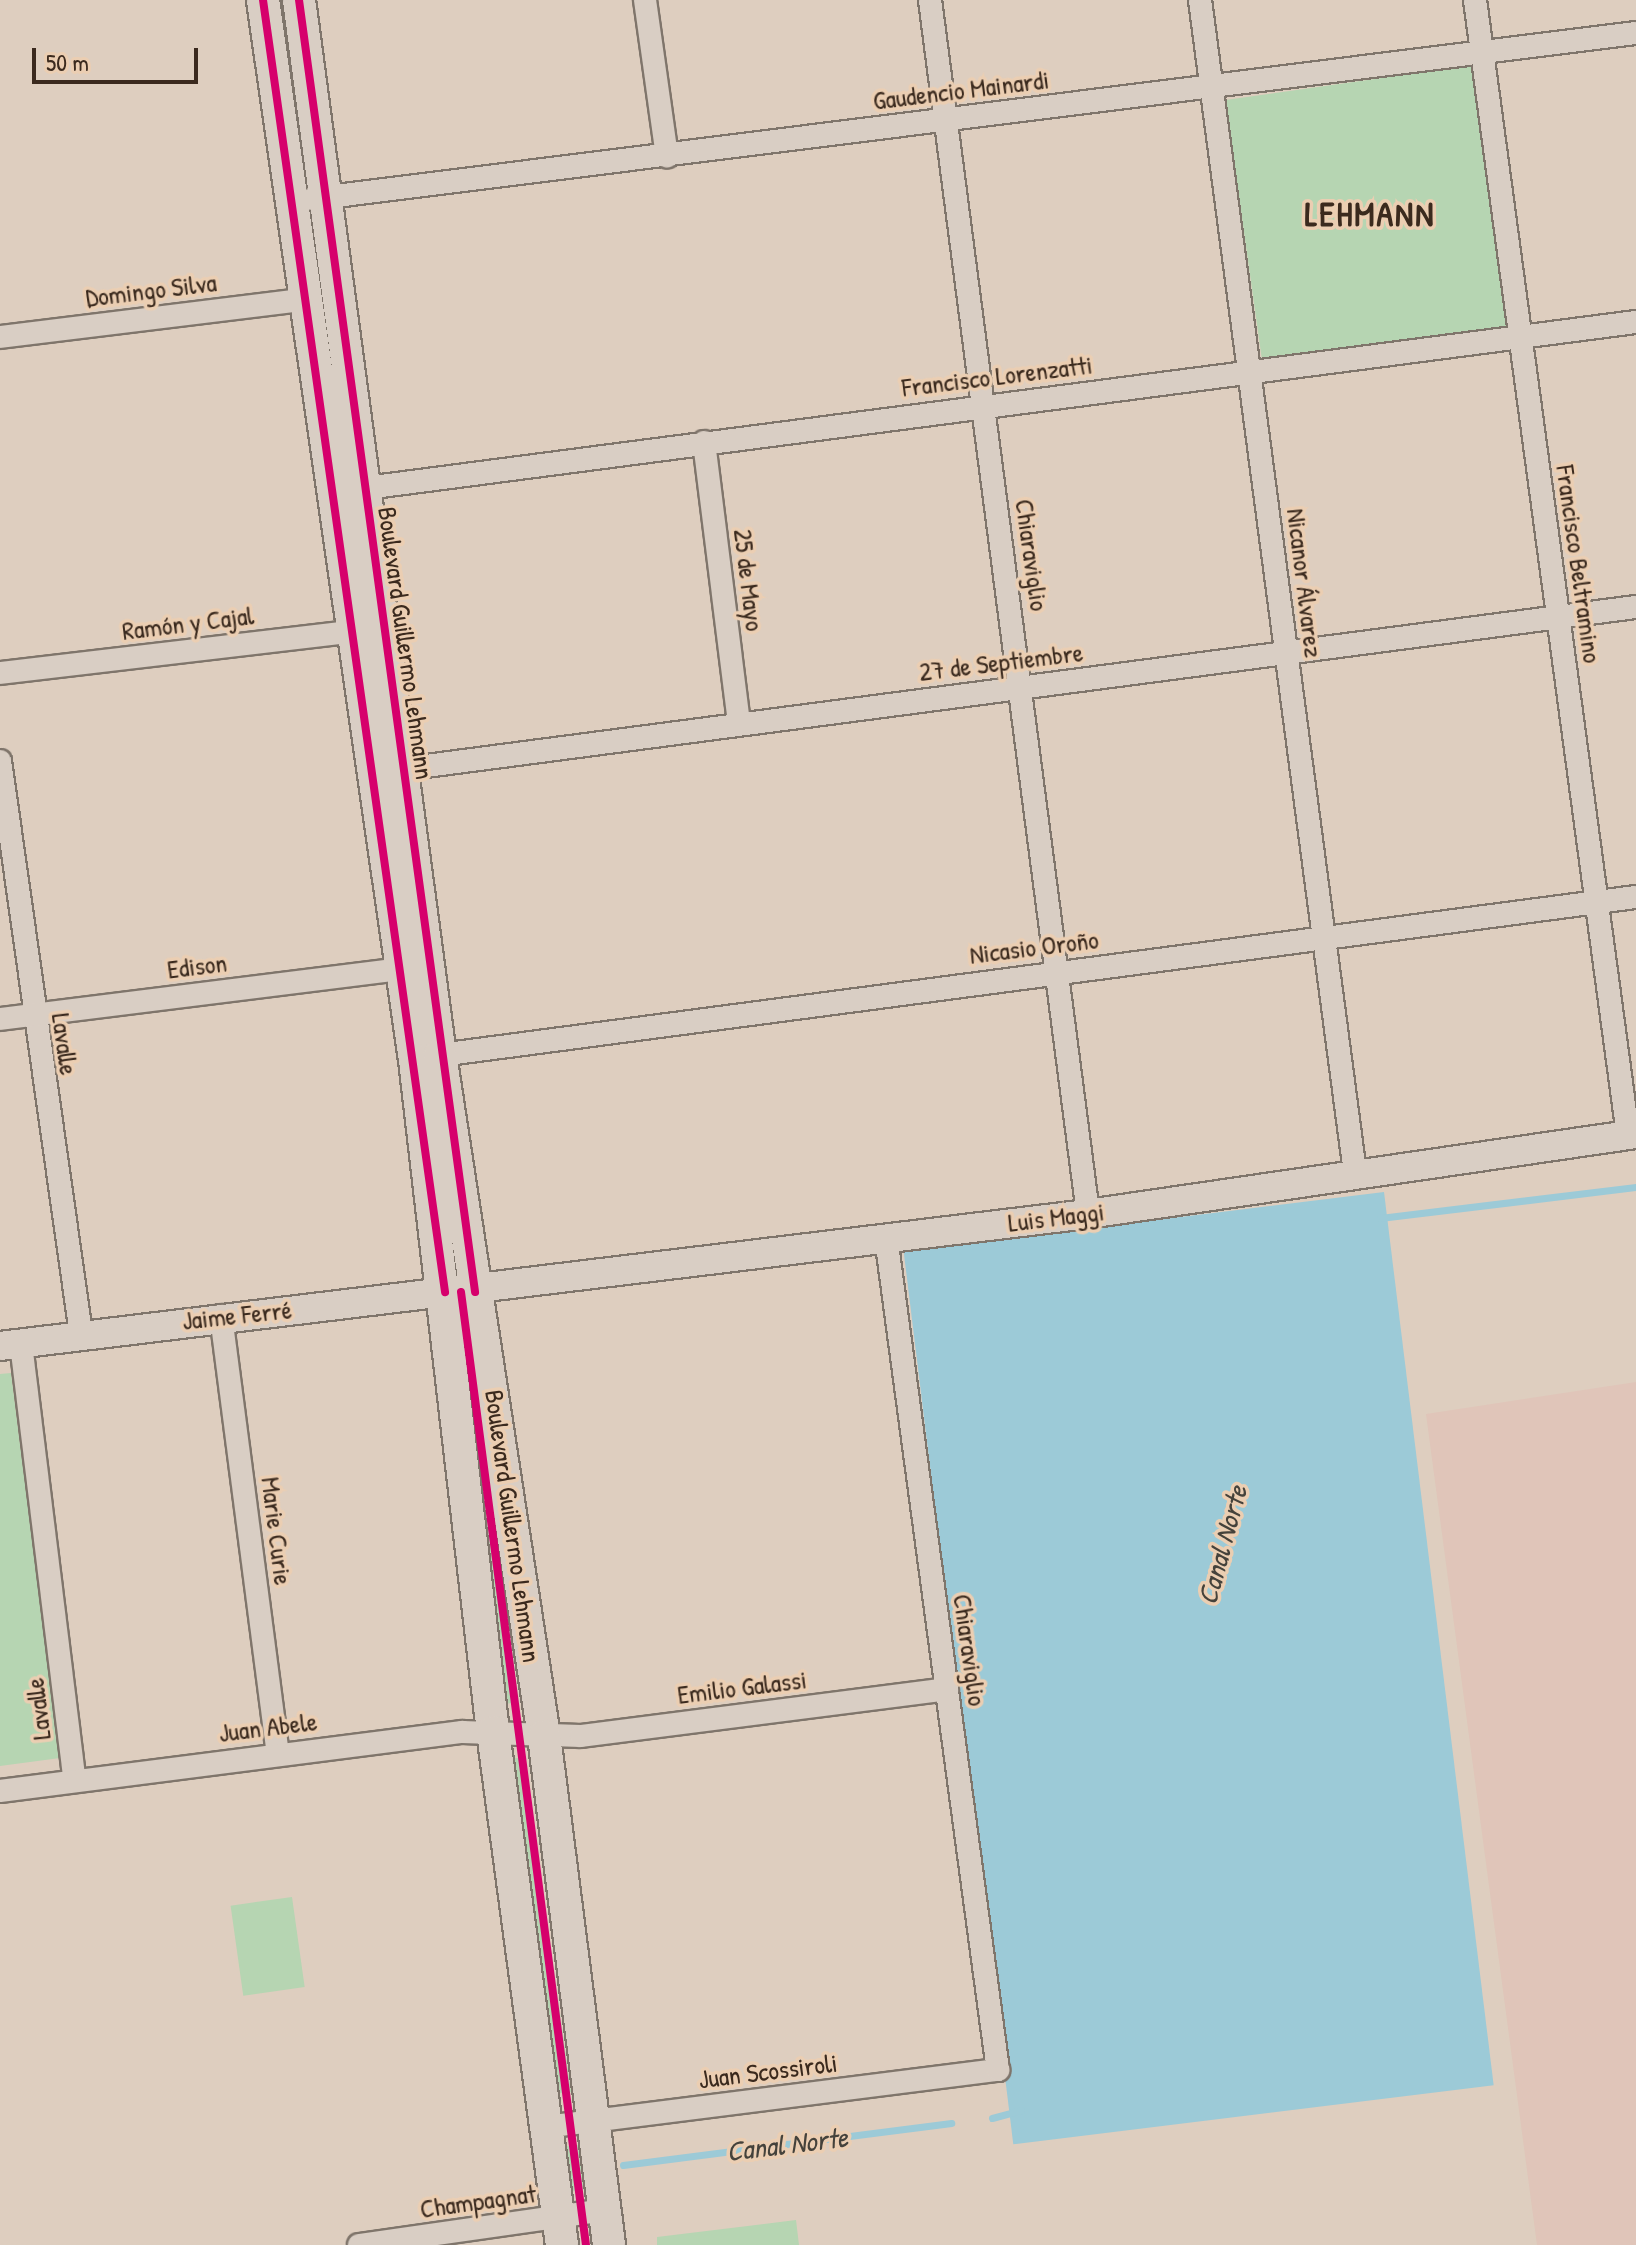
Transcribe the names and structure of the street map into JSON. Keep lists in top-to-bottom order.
{
  "streets": {
    "main road": ["Boulevard Guillermo Lehmann"],
    "street": [
      "Gaudencio Mainardi",
      "Domingo Silva",
      "Francisco Lorenzatti",
      "Chiaraviglio",
      "Francisco Beltramino",
      "25 de Mayo",
      "Nicanor Álvarez",
      "Ramón y Cajal",
      "27 de Septiembre",
      "Nicasio Oroño",
      "Edison",
      "Lavalle",
      "Luis Maggi",
      "Jaime Ferré",
      "Marie Curie",
      "Emilio Galassi",
      "Juan Abele",
      "Juan Scossiroli",
      "Champagnat"
    ]
  },
  "crossings": [
    ["Gaudencio Mainardi", "Chiaraviglio"],
    ["Gaudencio Mainardi", "Francisco Beltramino"],
    ["Gaudencio Mainardi", "Nicanor Álvarez"],
    ["Gaudencio Mainardi", "Boulevard Guillermo Lehmann"],
    ["Domingo Silva", "Boulevard Guillermo Lehmann"],
    ["Francisco Lorenzatti", "Chiaraviglio"],
    ["Francisco Lorenzatti", "Francisco Beltramino"],
    ["Francisco Lorenzatti", "25 de Mayo"],
    ["Francisco Lorenzatti", "Nicanor Álvarez"],
    ["Francisco Lorenzatti", "Boulevard Guillermo Lehmann"],
    ["Chiaraviglio", "27 de Septiembre"],
    ["Chiaraviglio", "Nicasio Oroño"],
    ["Chiaraviglio", "Luis Maggi"],
    ["Chiaraviglio", "Emilio Galassi"],
    ["Chiaraviglio", "Juan Scossiroli"],
    ["Francisco Beltramino", "27 de Septiembre"],
    ["Francisco Beltramino", "Nicasio Oroño"],
    ["Francisco Beltramino", "Luis Maggi"],
    ["25 de Mayo", "27 de Septiembre"],
    ["Nicanor Álvarez", "27 de Septiembre"],
    ["Nicanor Álvarez", "Nicasio Oroño"],
    ["Nicanor Álvarez", "Luis Maggi"],
    ["Ramón y Cajal", "Boulevard Guillermo Lehmann"],
    ["Boulevard Guillermo Lehmann", "27 de Septiembre"],
    ["Boulevard Guillermo Lehmann", "Nicasio Oroño"],
    ["Boulevard Guillermo Lehmann", "Edison"],
    ["Boulevard Guillermo Lehmann", "Luis Maggi"],
    ["Boulevard Guillermo Lehmann", "Jaime Ferré"],
    ["Boulevard Guillermo Lehmann", "Emilio Galassi"],
    ["Boulevard Guillermo Lehmann", "Juan Abele"],
    ["Boulevard Guillermo Lehmann", "Juan Scossiroli"],
    ["Boulevard Guillermo Lehmann", "Champagnat"],
    ["Edison", "Lavalle"],
    ["Lavalle", "Jaime Ferré"],
    ["Lavalle", "Juan Abele"],
    ["Luis Maggi", "Jaime Ferré"],
    ["Jaime Ferré", "Marie Curie"],
    ["Marie Curie", "Juan Abele"],
    ["Emilio Galassi", "Juan Abele"]
  ],
  "districts": ["LEHMANN"],
  "water": ["Canal Norte"],
  "scale_bar": "50 m"
}
